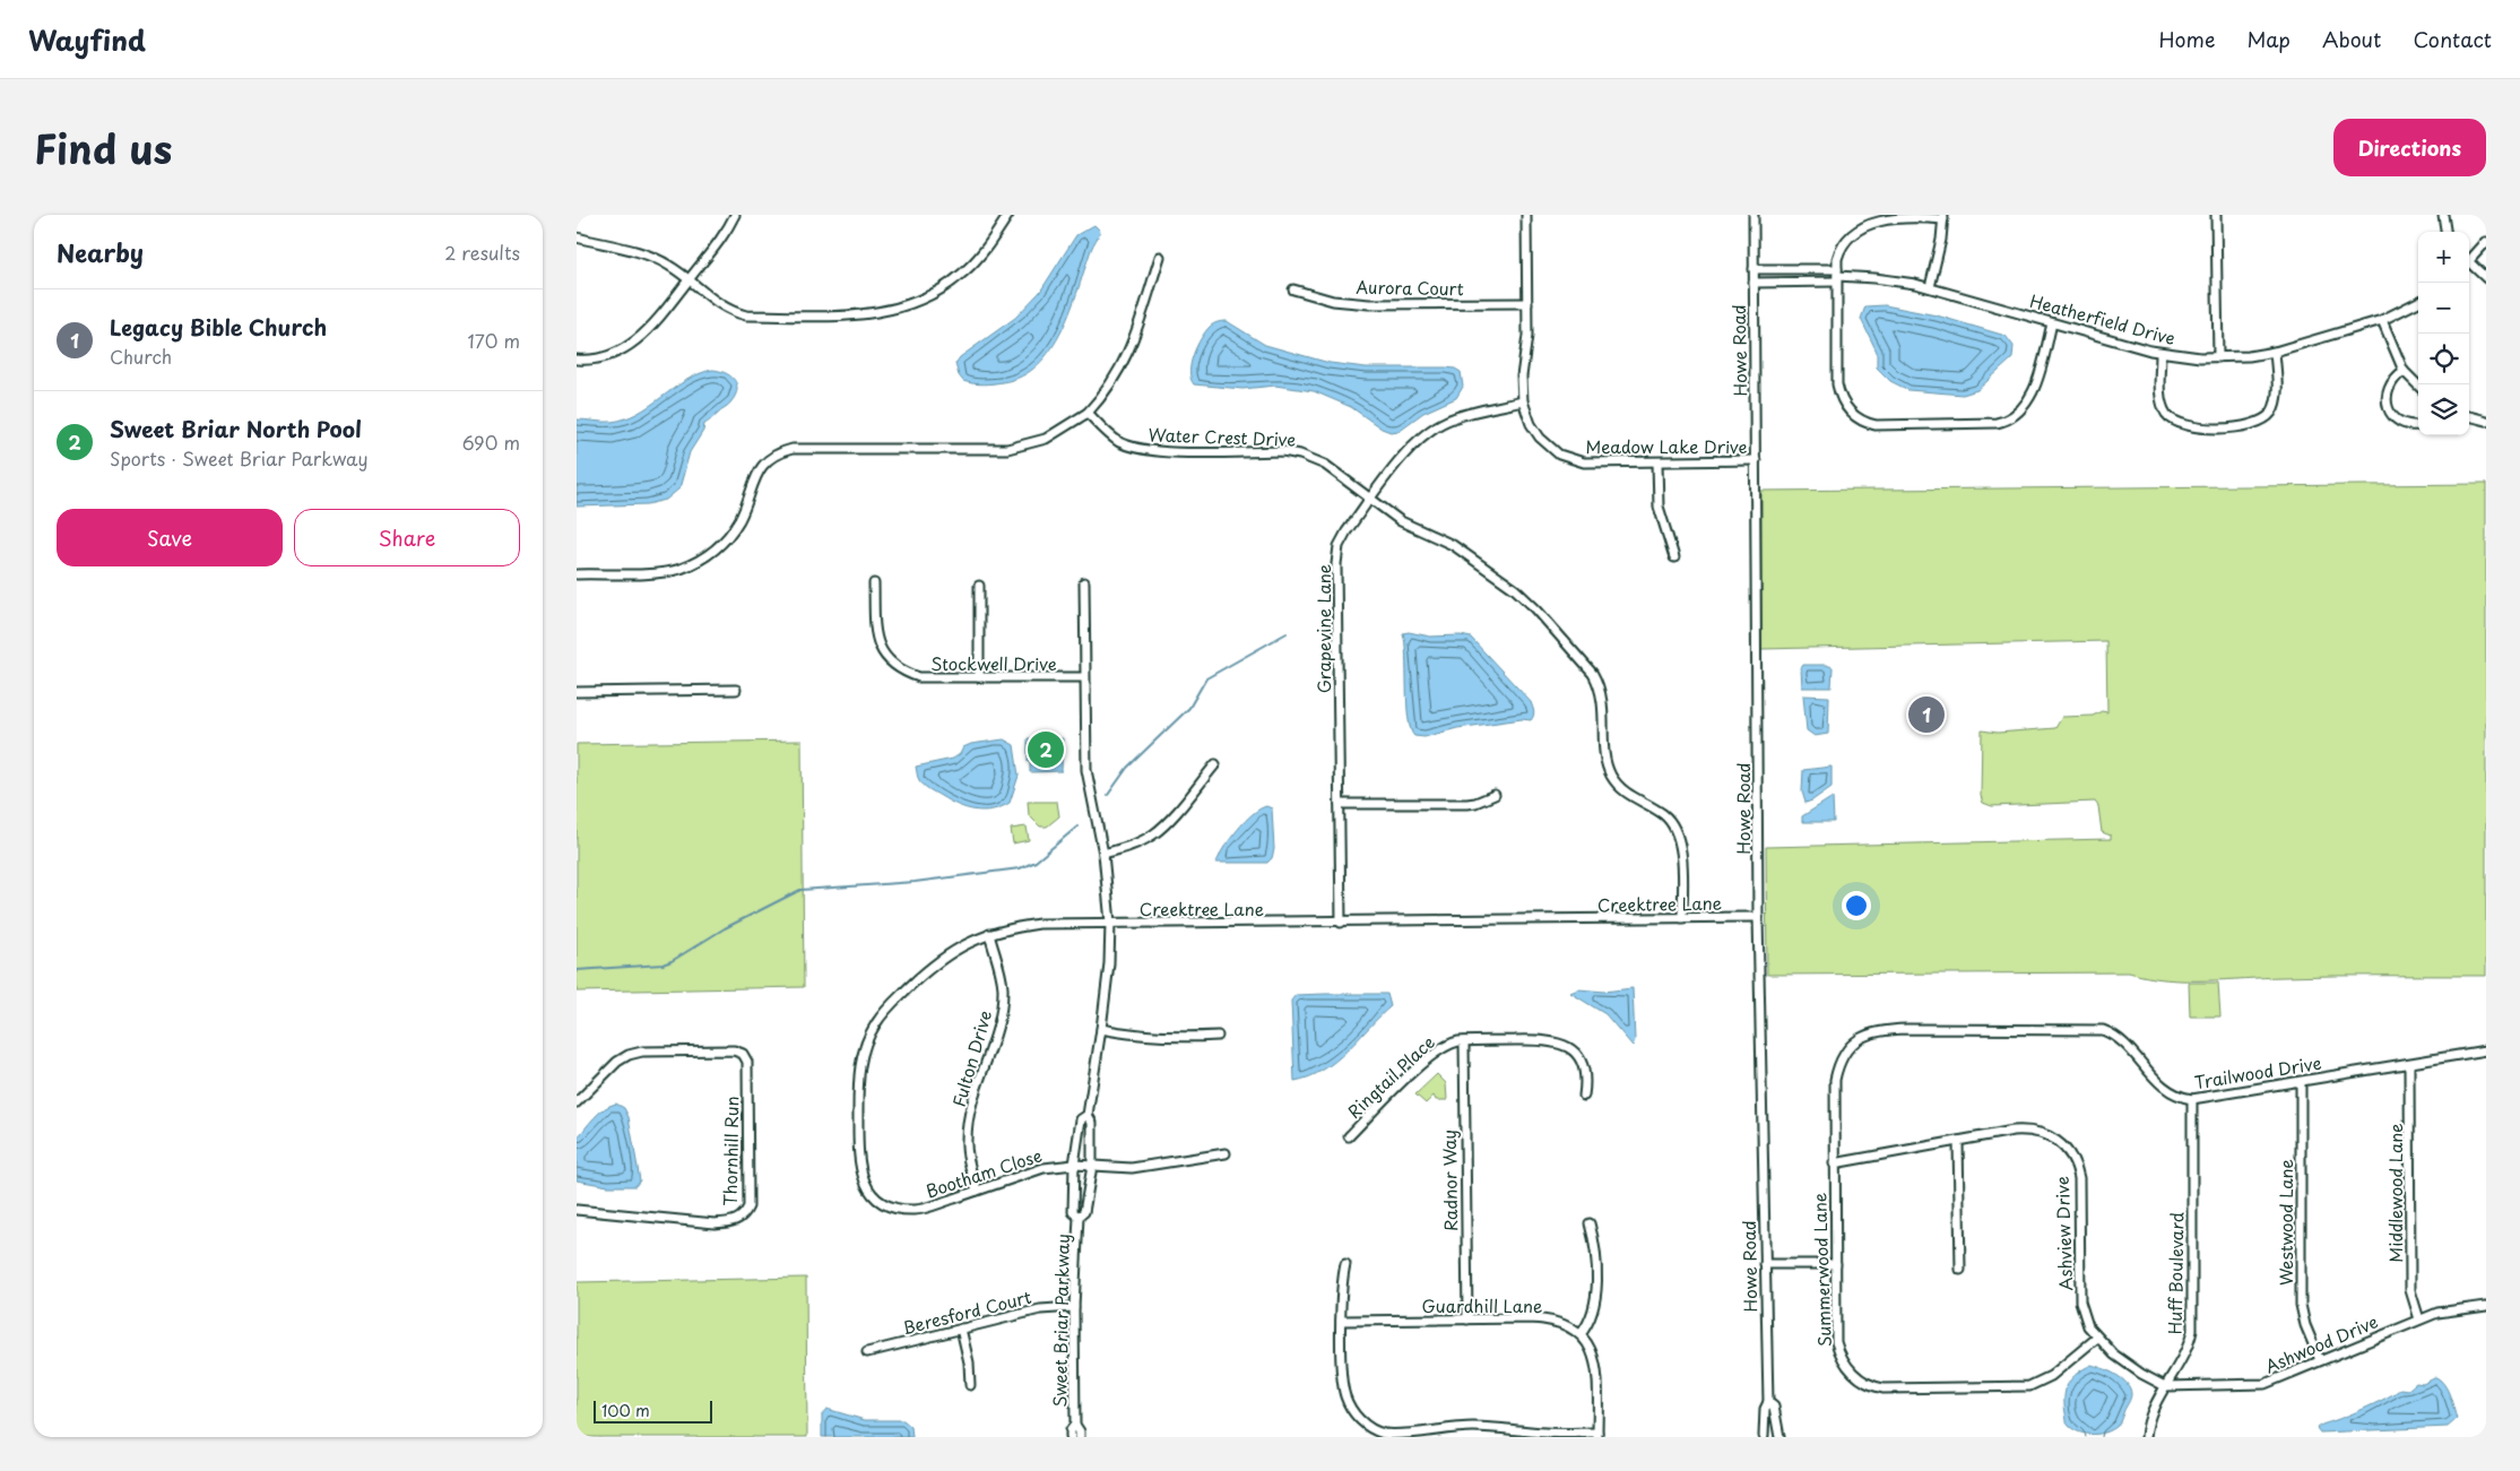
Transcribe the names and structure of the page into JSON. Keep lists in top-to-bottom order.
{
  "streets": {
    "street": [
      "Aurora Court",
      "Heatherfield Drive",
      "Howe Road",
      "Water Crest Drive",
      "Meadow Lake Drive",
      "Grapevine Lane",
      "Stockwell Drive",
      "Creektree Lane",
      "Fulton Drive",
      "Trailwood Drive",
      "Ringtail Place",
      "Thornhill Run",
      "Bootham Close",
      "Radnor Way",
      "Middlewood Lane",
      "Westwood Lane",
      "Ashview Drive",
      "Summerwood Lane",
      "Huff Boulevard",
      "Guardhill Lane",
      "Beresford Court",
      "Sweet Briar Parkway",
      "Ashwood Drive"
    ]
  },
  "crossings": [
    ["Aurora Court", "Meadow Lake Drive"],
    ["Heatherfield Drive", "Howe Road"],
    ["Howe Road", "Meadow Lake Drive"],
    ["Howe Road", "Creektree Lane"],
    ["Water Crest Drive", "Grapevine Lane"],
    ["Water Crest Drive", "Creektree Lane"],
    ["Meadow Lake Drive", "Grapevine Lane"],
    ["Grapevine Lane", "Creektree Lane"],
    ["Stockwell Drive", "Sweet Briar Parkway"],
    ["Creektree Lane", "Fulton Drive"],
    ["Creektree Lane", "Bootham Close"],
    ["Creektree Lane", "Sweet Briar Parkway"],
    ["Fulton Drive", "Bootham Close"],
    ["Trailwood Drive", "Middlewood Lane"],
    ["Trailwood Drive", "Westwood Lane"],
    ["Trailwood Drive", "Summerwood Lane"],
    ["Trailwood Drive", "Huff Boulevard"],
    ["Ringtail Place", "Radnor Way"],
    ["Bootham Close", "Sweet Briar Parkway"],
    ["Radnor Way", "Guardhill Lane"],
    ["Middlewood Lane", "Ashwood Drive"],
    ["Westwood Lane", "Ashwood Drive"],
    ["Ashview Drive", "Summerwood Lane"],
    ["Ashview Drive", "Huff Boulevard"],
    ["Ashview Drive", "Ashwood Drive"],
    ["Huff Boulevard", "Ashwood Drive"],
    ["Beresford Court", "Sweet Briar Parkway"]
  ],
  "scale_bar": "100 m",
  "page": {
    "header": "Wayfind",
    "nav": [
      "Home",
      "Map",
      "About",
      "Contact"
    ],
    "title": "Find us",
    "buttons": [
      "Directions",
      ["Save", "Share"]
    ],
    "heading": ["Nearby", "2 results"],
    "map_buttons": ["+", "−"],
    "list": [
      {
        "mark": "1",
        "name": "Legacy Bible Church",
        "note": "Church",
        "value": "170 m"
      },
      {
        "mark": "2",
        "name": "Sweet Briar North Pool",
        "note": "Sports · Sweet Briar Parkway",
        "value": "690 m"
      }
    ],
    "pins": ["1", "2"],
    "scale": "100 m"
  }
}
